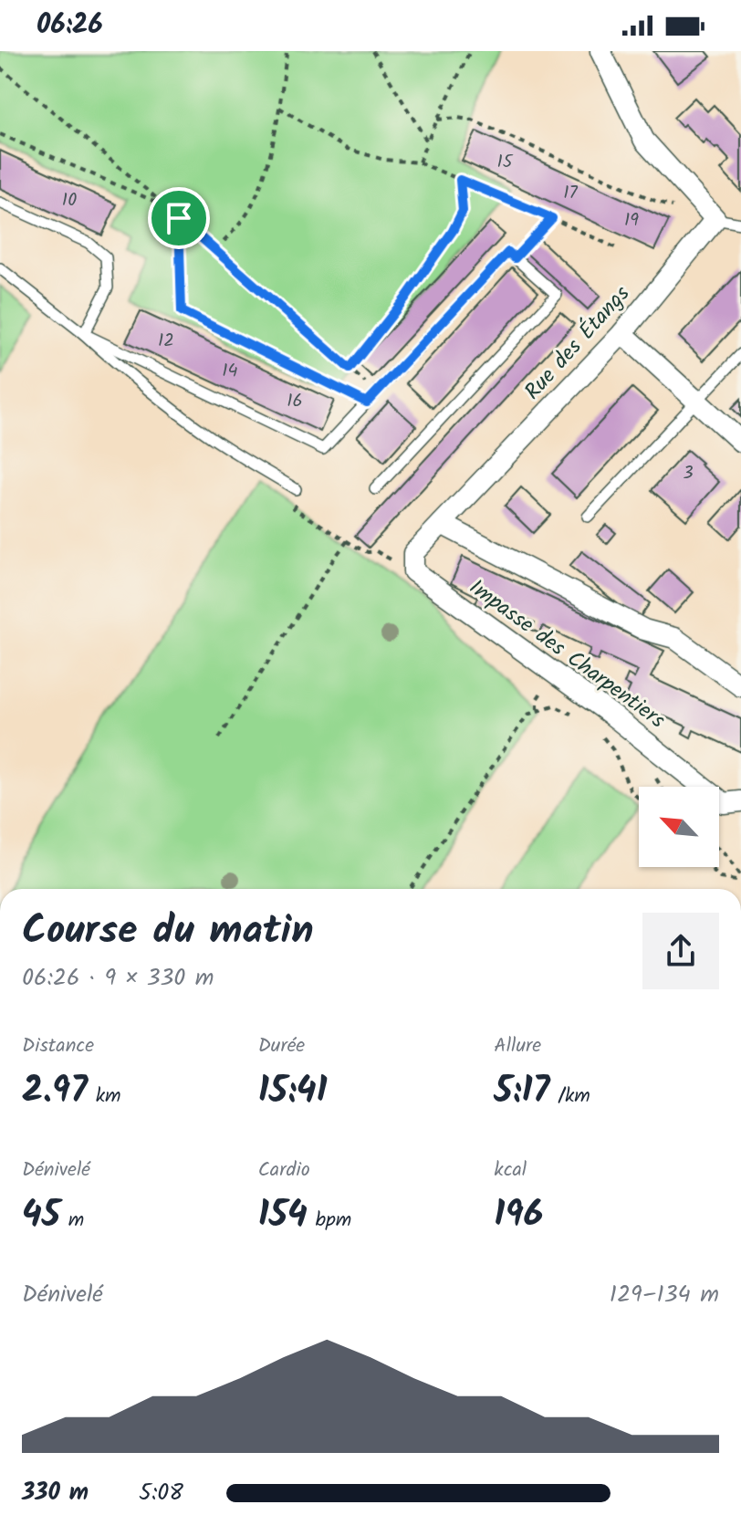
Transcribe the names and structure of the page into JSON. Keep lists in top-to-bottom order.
{
  "streets": {
    "street": ["Rue des Étangs", "Impasse des Charpentiers"]
  },
  "crossings": [
    ["Rue des Étangs", "Impasse des Charpentiers"]
  ],
  "house_numbers": [
    "15",
    "17",
    "10",
    "19",
    "12",
    "14",
    "16",
    "3"
  ],
  "north": "top left",
  "page": {
    "status": "06:26",
    "heading": ["Course du matin", "06:26 · 9 × 330 m"],
    "stats": [
      ["Distance", "2.97 km"],
      ["Durée", "15:41"],
      ["Allure", "5:17 /km"],
      ["Dénivelé", "45 m"],
      ["Cardio", "154 bpm"],
      ["kcal", "196"]
    ],
    "chart": ["Dénivelé", "129–134 m"],
    "list": [
      {
        "name": "330 m",
        "note": "5:08"
      }
    ]
  }
}
